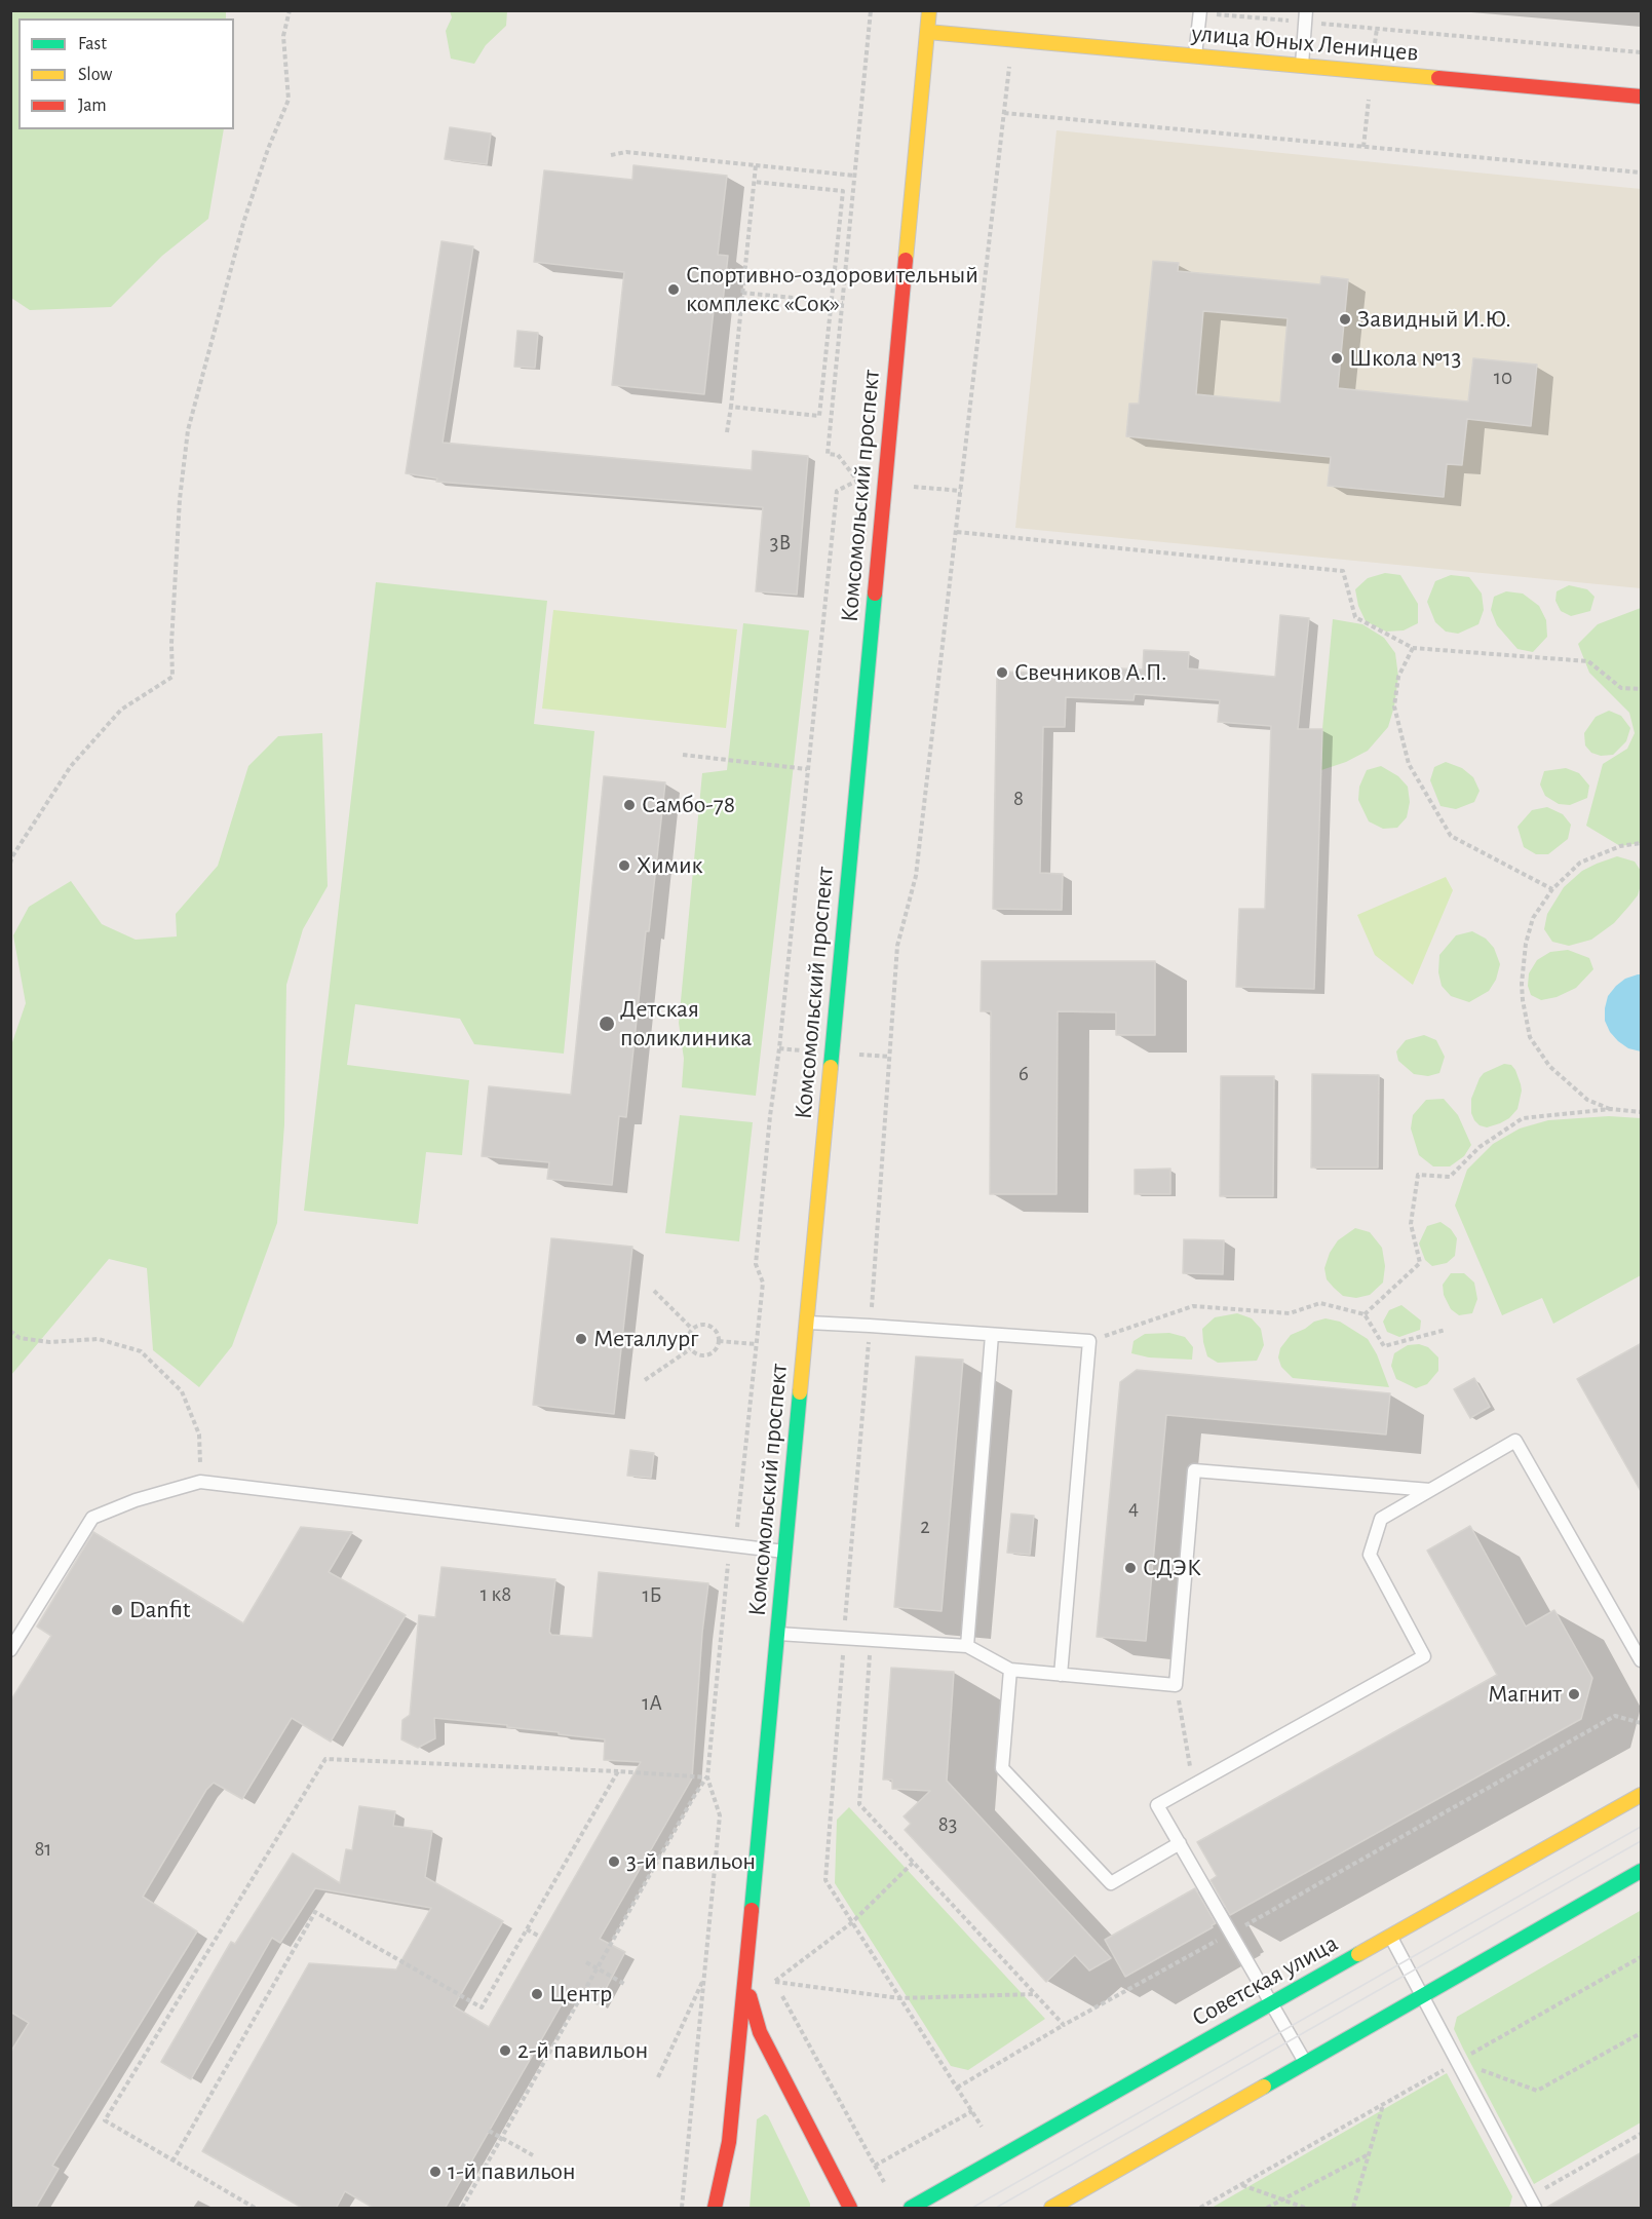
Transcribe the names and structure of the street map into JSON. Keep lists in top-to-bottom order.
{
  "streets": {
    "street": ["улица Юных Ленинцев", "Комсомольский проспект", "Советская улица"]
  },
  "crossings": [
    ["улица Юных Ленинцев", "Комсомольский проспект"]
  ],
  "places": [
    "Спортивно-оздоровительный комплекс «Сок»",
    "Завидный И.Ю.",
    "Школа №13",
    "Свечников А.П.",
    "Самбо-78",
    "Химик",
    "Детская поликлиника",
    "Металлург",
    "СДЭК",
    "Danfit",
    "Магнит",
    "3-й павильон",
    "Центр",
    "2-й павильон",
    "1-й павильон"
  ],
  "house_numbers": [
    "10",
    "3В",
    "8",
    "6",
    "4",
    "2",
    "1 к8",
    "1Б",
    "1А",
    "83",
    "81"
  ],
  "legend": ["Fast", "Slow", "Jam"]
}
